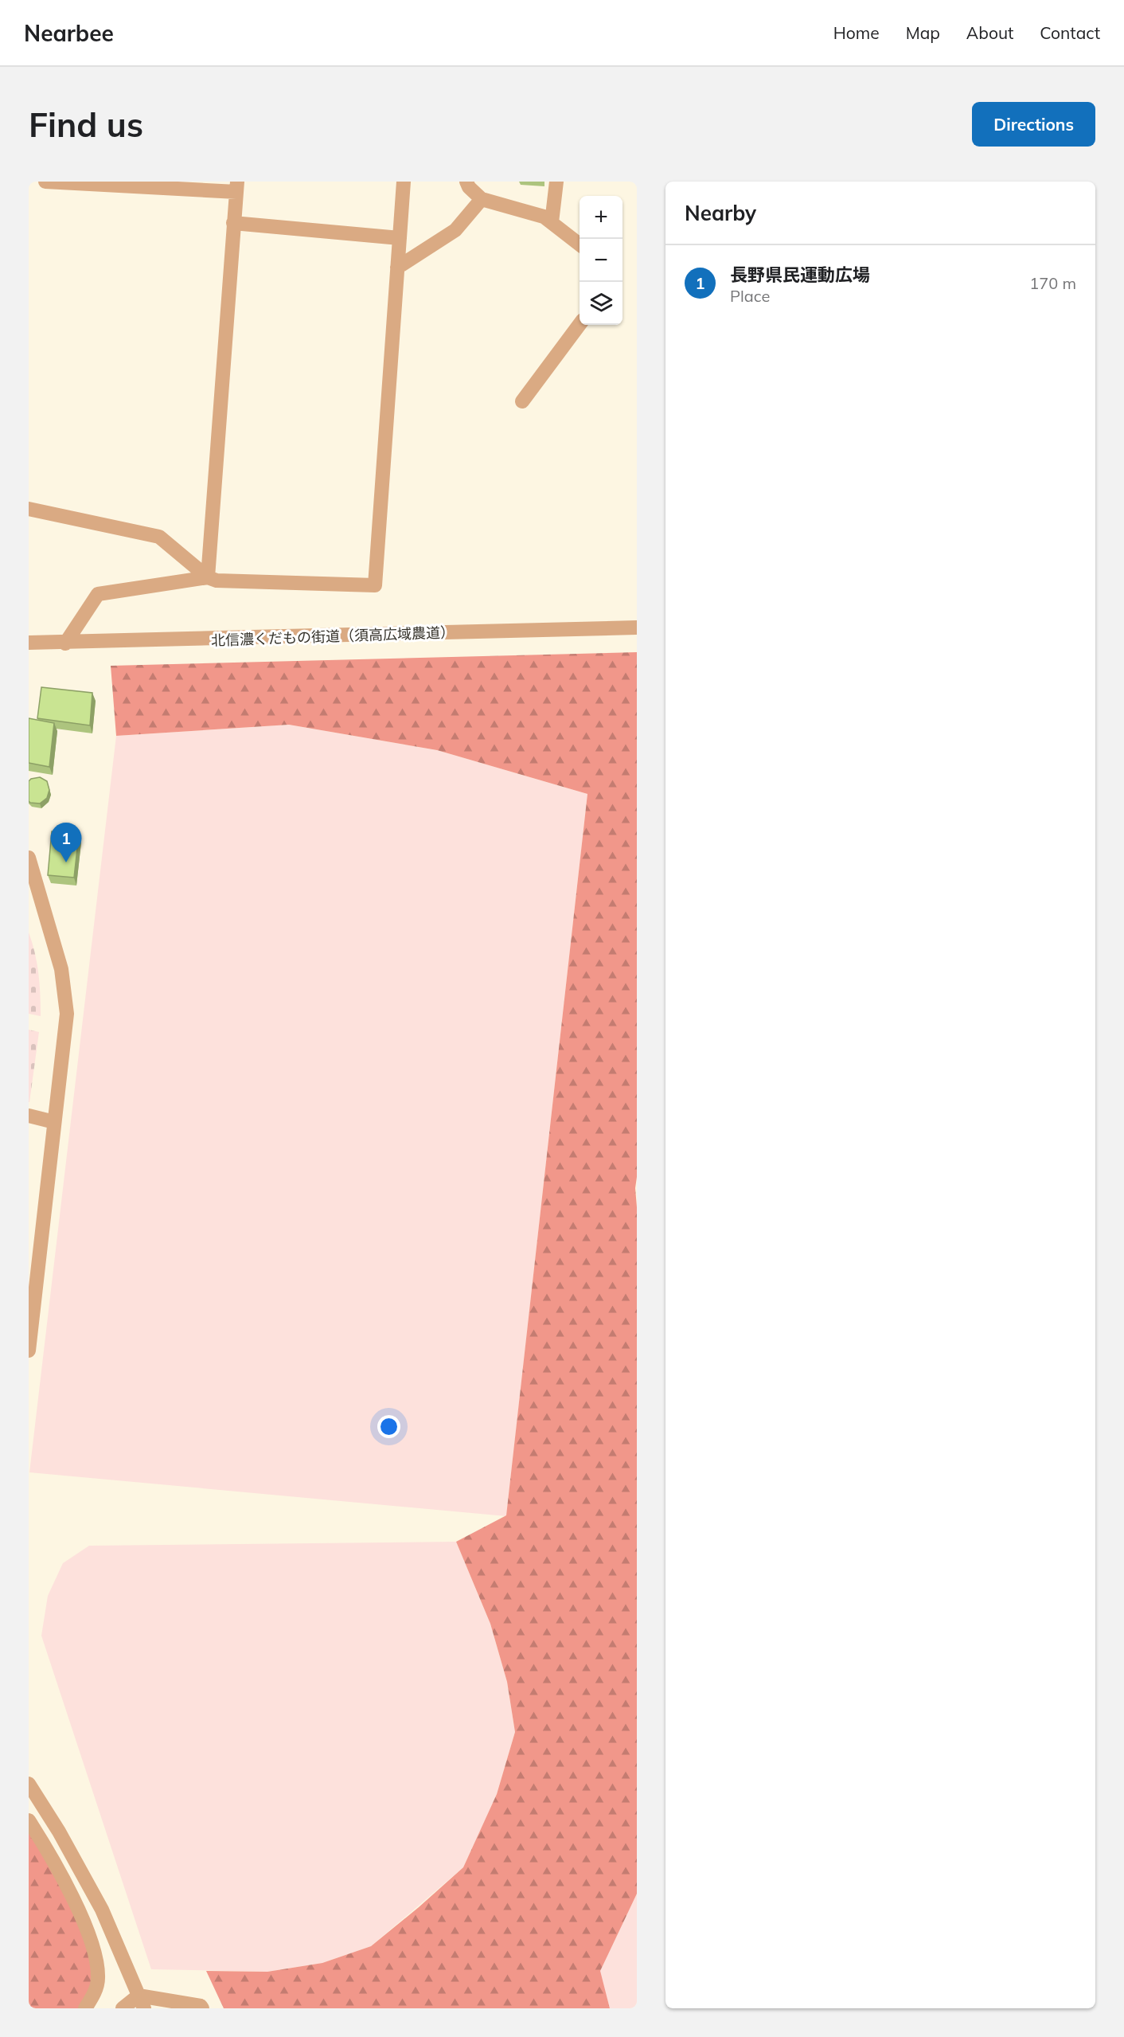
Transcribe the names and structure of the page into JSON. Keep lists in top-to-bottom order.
{
  "streets": {
    "street": ["北信濃くだもの街道（須高広域農道）"]
  },
  "page": {
    "header": "Nearbee",
    "nav": [
      "Home",
      "Map",
      "About",
      "Contact"
    ],
    "buttons": "Directions",
    "title": "Find us",
    "heading": "Nearby",
    "map_buttons": ["+", "−"],
    "list": [
      {
        "mark": "1",
        "name": "長野県民運動広場",
        "note": "Place",
        "value": "170 m"
      }
    ],
    "pins": "1"
  }
}
